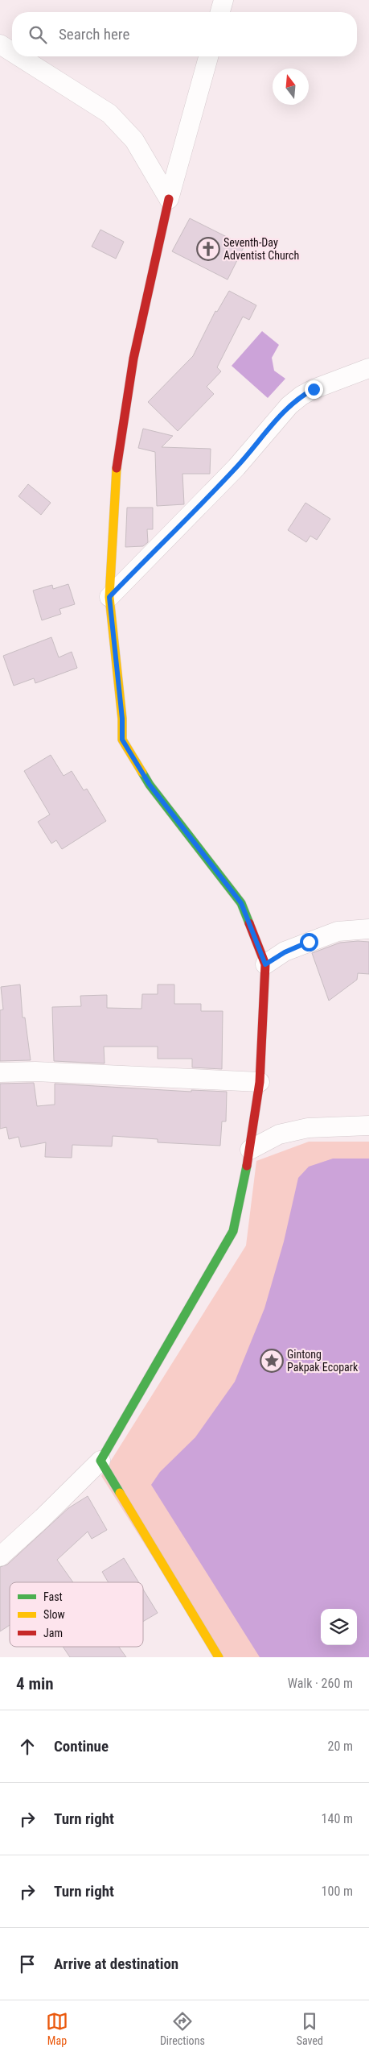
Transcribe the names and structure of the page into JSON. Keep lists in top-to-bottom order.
{
  "places": {
    "church": ["Seventh-Day Adventist Church"],
    "place": ["Gintong Pakpak Ecopark"]
  },
  "legend": ["Fast", "Slow", "Jam"],
  "north": "top",
  "page": {
    "search": "Search here",
    "heading": ["4 min", "Walk · 260 m"],
    "list": [
      ["Continue", "20 m"],
      ["Turn right", "140 m"],
      ["Turn right", "100 m"],
      "Arrive at destination"
    ],
    "nav": ["Map", "Directions", "Saved"]
  }
}
